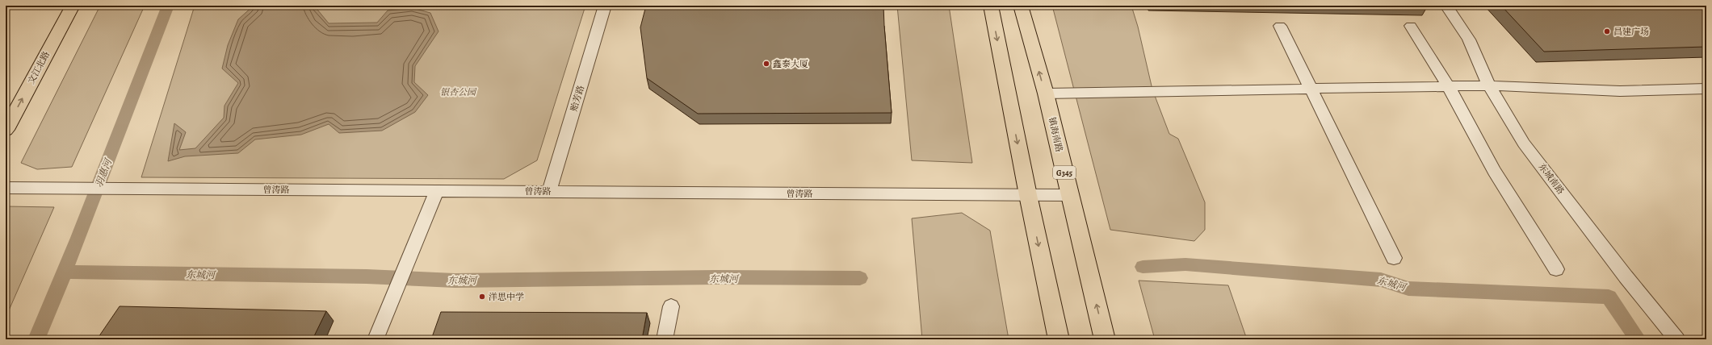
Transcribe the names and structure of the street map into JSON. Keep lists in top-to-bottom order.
{
  "streets": {
    "main road": ["文江北路", "镇海南路", "G345"],
    "street": ["贻芳路", "东城南路", "曾涛路"]
  },
  "crossings": [
    ["贻芳路", "曾涛路"],
    ["镇海南路", "曾涛路"]
  ],
  "water": ["羽惠河", "东城河"],
  "parks": ["银杏公园"],
  "places": ["昌建广场", "鑫泰大厦", "洋思中学"]
}
